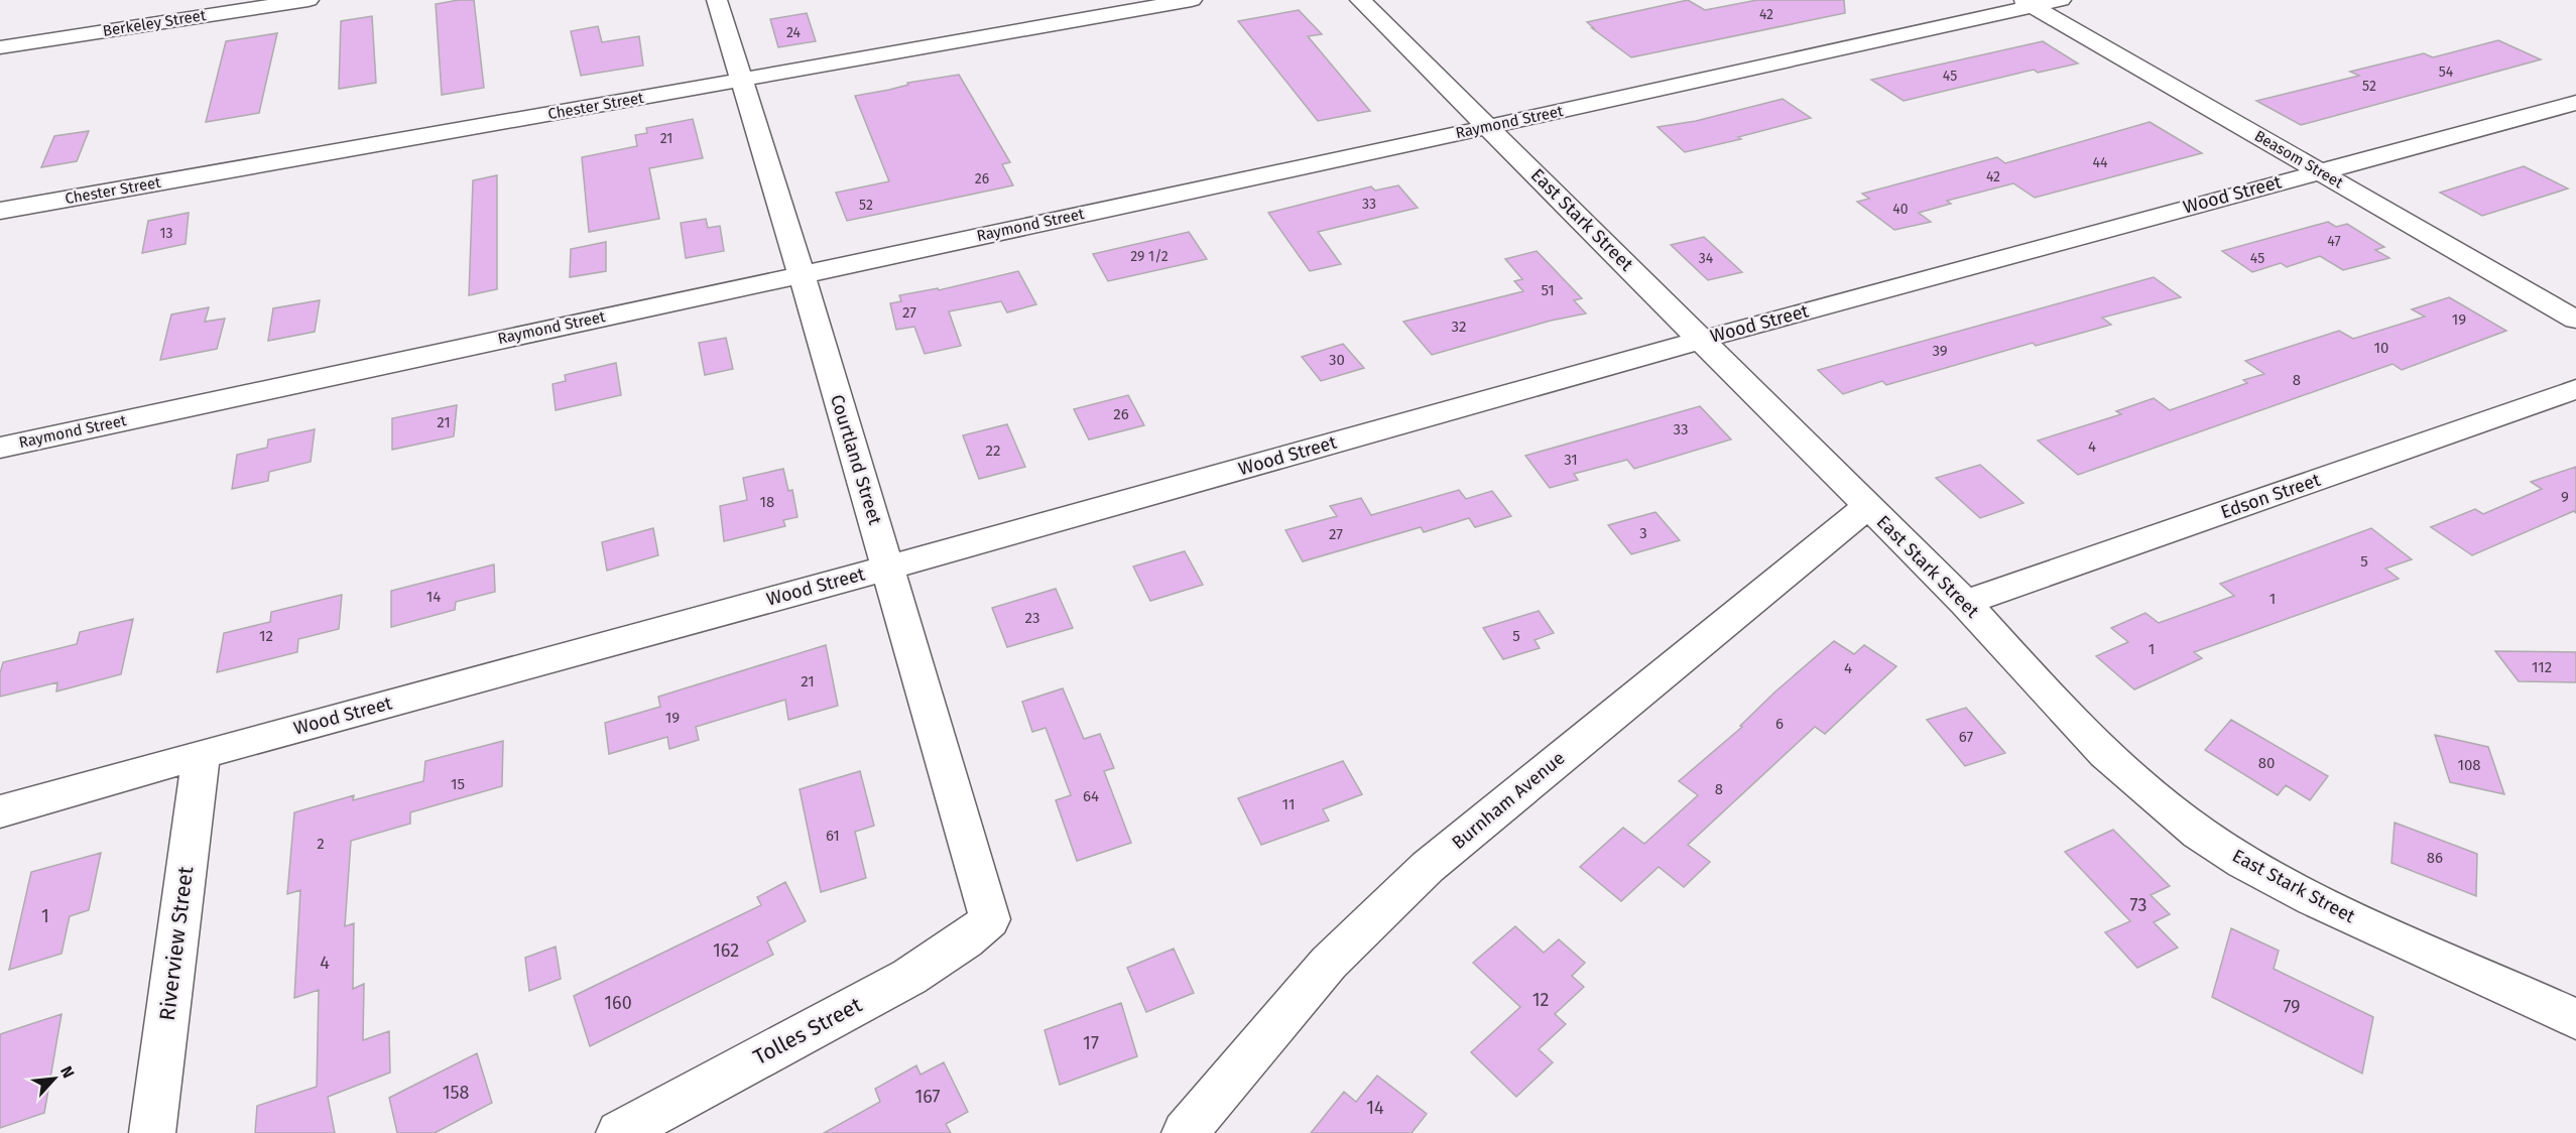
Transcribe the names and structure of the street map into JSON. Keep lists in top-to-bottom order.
{
  "streets": {
    "street": [
      "Berkeley Street",
      "Chester Street",
      "Raymond Street",
      "Beasom Street",
      "Wood Street",
      "East Stark Street",
      "Courtland Street",
      "Edson Street",
      "Burnham Avenue",
      "Riverview Street",
      "Tolles Street"
    ]
  },
  "crossings": [
    ["Chester Street", "Courtland Street"],
    ["Raymond Street", "Beasom Street"],
    ["Raymond Street", "East Stark Street"],
    ["Raymond Street", "Courtland Street"],
    ["Beasom Street", "Wood Street"],
    ["Wood Street", "East Stark Street"],
    ["Wood Street", "Courtland Street"],
    ["Wood Street", "Riverview Street"],
    ["East Stark Street", "Edson Street"],
    ["East Stark Street", "Burnham Avenue"],
    ["Courtland Street", "Tolles Street"]
  ],
  "house_numbers": [
    "42",
    "24",
    "54",
    "45",
    "52",
    "21",
    "44",
    "42",
    "26",
    "33",
    "52",
    "40",
    "13",
    "47",
    "29 1/2",
    "34",
    "45",
    "51",
    "27",
    "19",
    "32",
    "10",
    "39",
    "30",
    "8",
    "26",
    "21",
    "33",
    "4",
    "22",
    "31",
    "9",
    "18",
    "3",
    "27",
    "5",
    "14",
    "1",
    "23",
    "12",
    "5",
    "1",
    "112",
    "4",
    "21",
    "19",
    "6",
    "67",
    "80",
    "108",
    "15",
    "8",
    "64",
    "11",
    "61",
    "2",
    "86",
    "73",
    "1",
    "162",
    "4",
    "12",
    "160",
    "79",
    "17",
    "158",
    "167",
    "14"
  ],
  "north": "top right"
}
